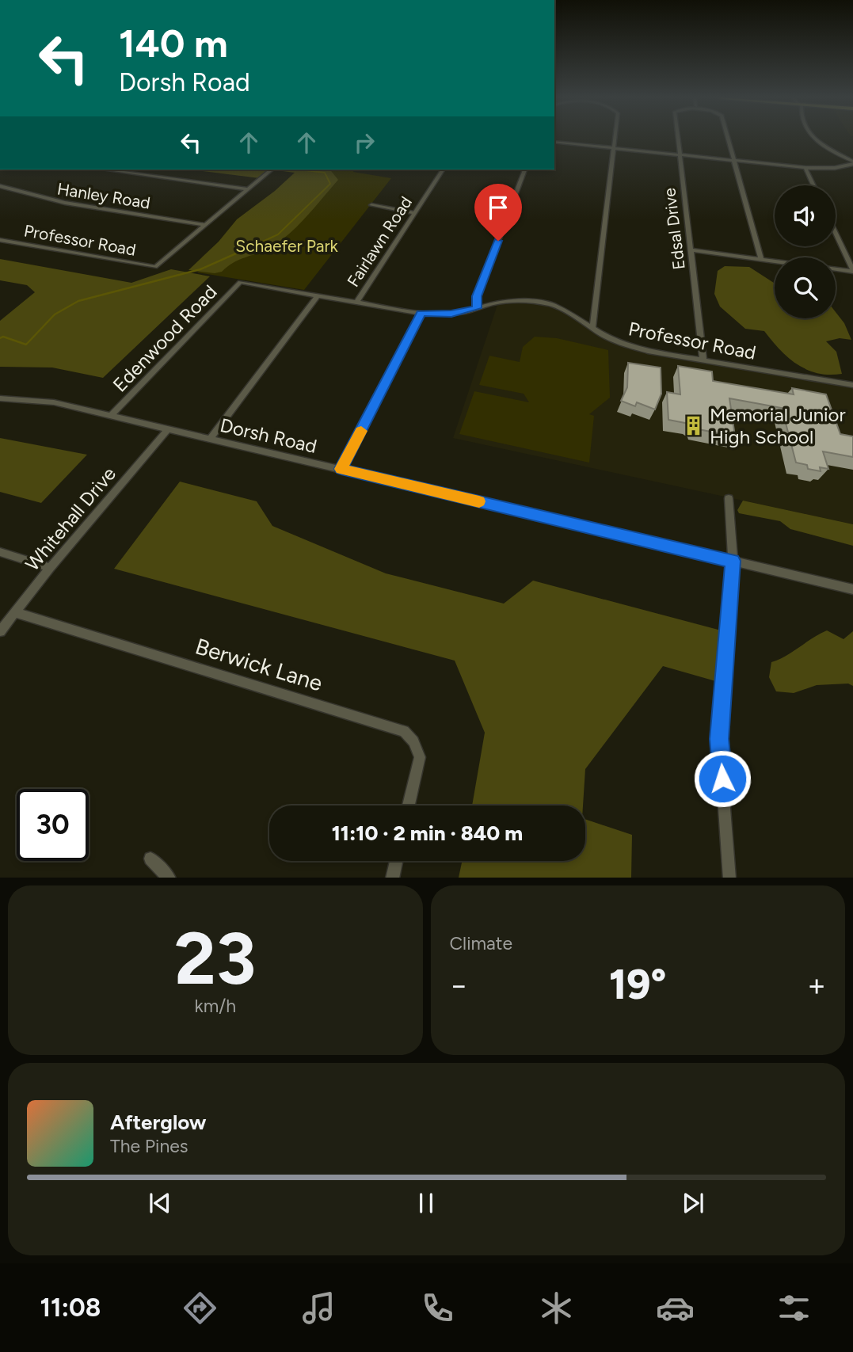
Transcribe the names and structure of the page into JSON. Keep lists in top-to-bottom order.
{
  "streets": {
    "street": [
      "Hanley Road",
      "Edsal Drive",
      "Professor Road",
      "Fairlawn Road",
      "Edenwood Road",
      "Dorsh Road",
      "Whitehall Drive",
      "Berwick Lane"
    ]
  },
  "crossings": [
    ["Hanley Road", "Professor Road"],
    ["Edsal Drive", "Professor Road"],
    ["Professor Road", "Fairlawn Road"],
    ["Professor Road", "Edenwood Road"],
    ["Edenwood Road", "Dorsh Road"],
    ["Dorsh Road", "Whitehall Drive"],
    ["Whitehall Drive", "Berwick Lane"]
  ],
  "parks": ["Schaefer Park"],
  "places": {
    "building": ["Memorial Junior High School"]
  },
  "page": {
    "turn": ["140 m", "Dorsh Road"],
    "limit": "30",
    "trip": "11:10 · 2 min · 840 m",
    "tile": [
      ["23", "km/h"],
      "Climate"
    ],
    "heat": ["−", "19°", "+"],
    "song": ["Afterglow", "The Pines"],
    "tabs": "11:08"
  }
}
